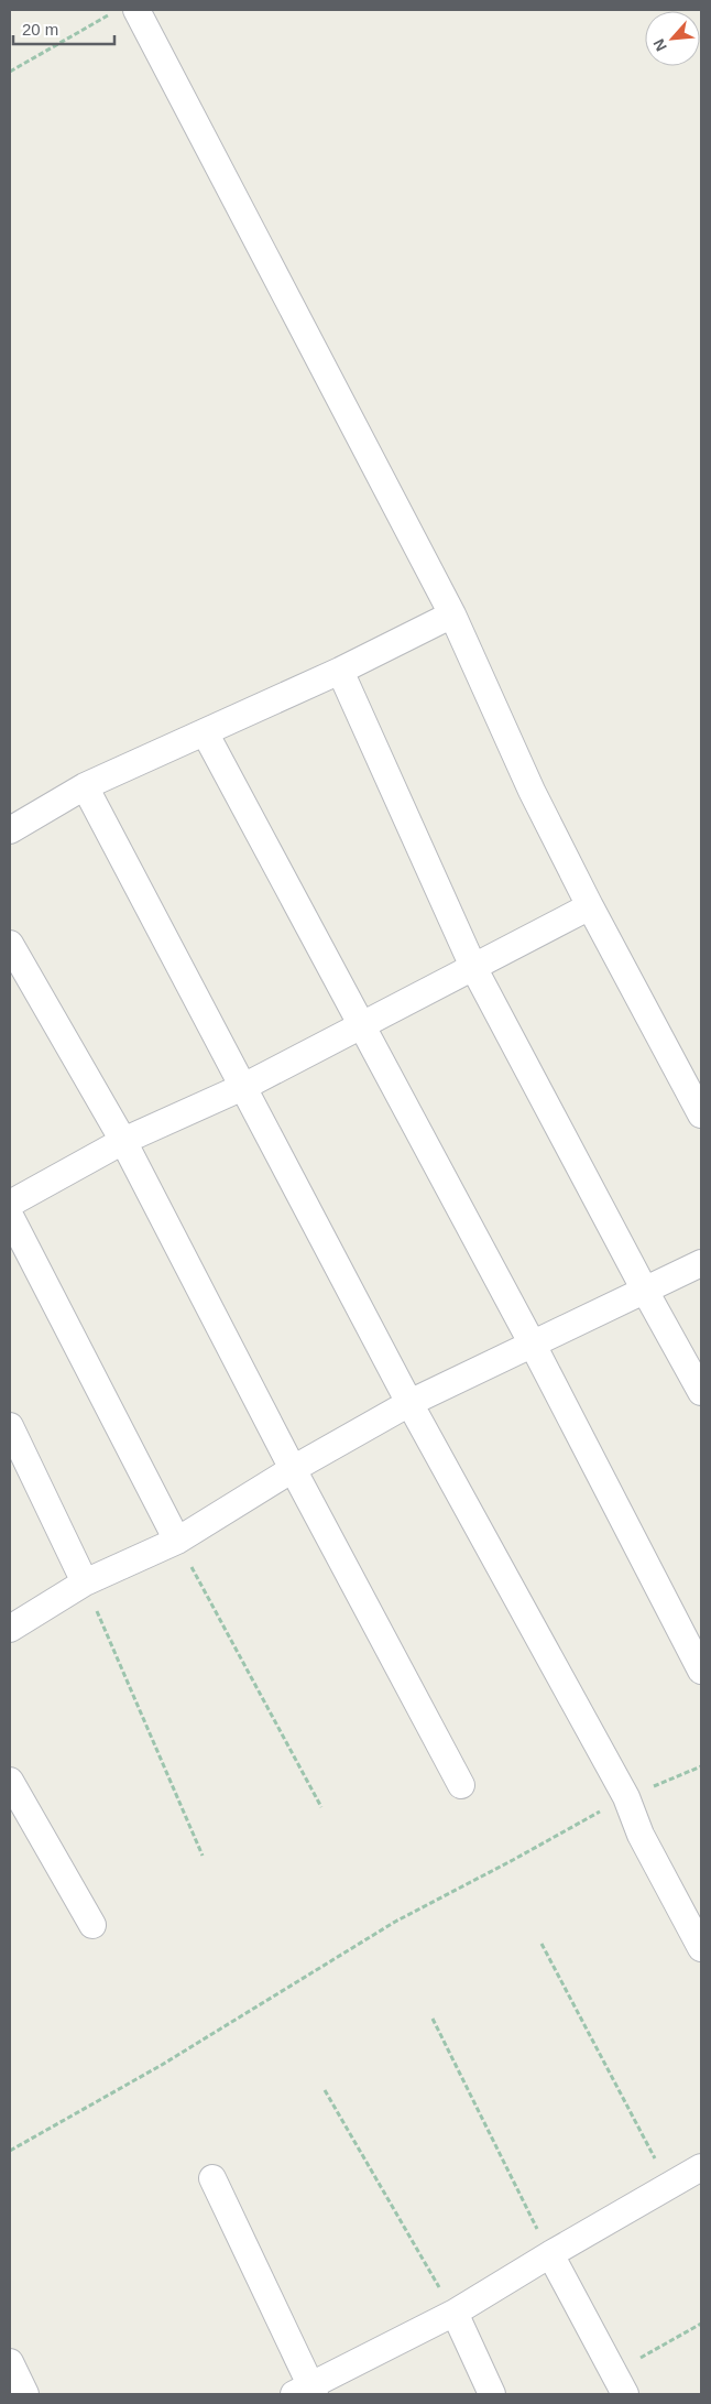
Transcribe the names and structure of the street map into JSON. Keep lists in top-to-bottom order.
{
  "scale_bar": "20 m",
  "north": "bottom left"
}
